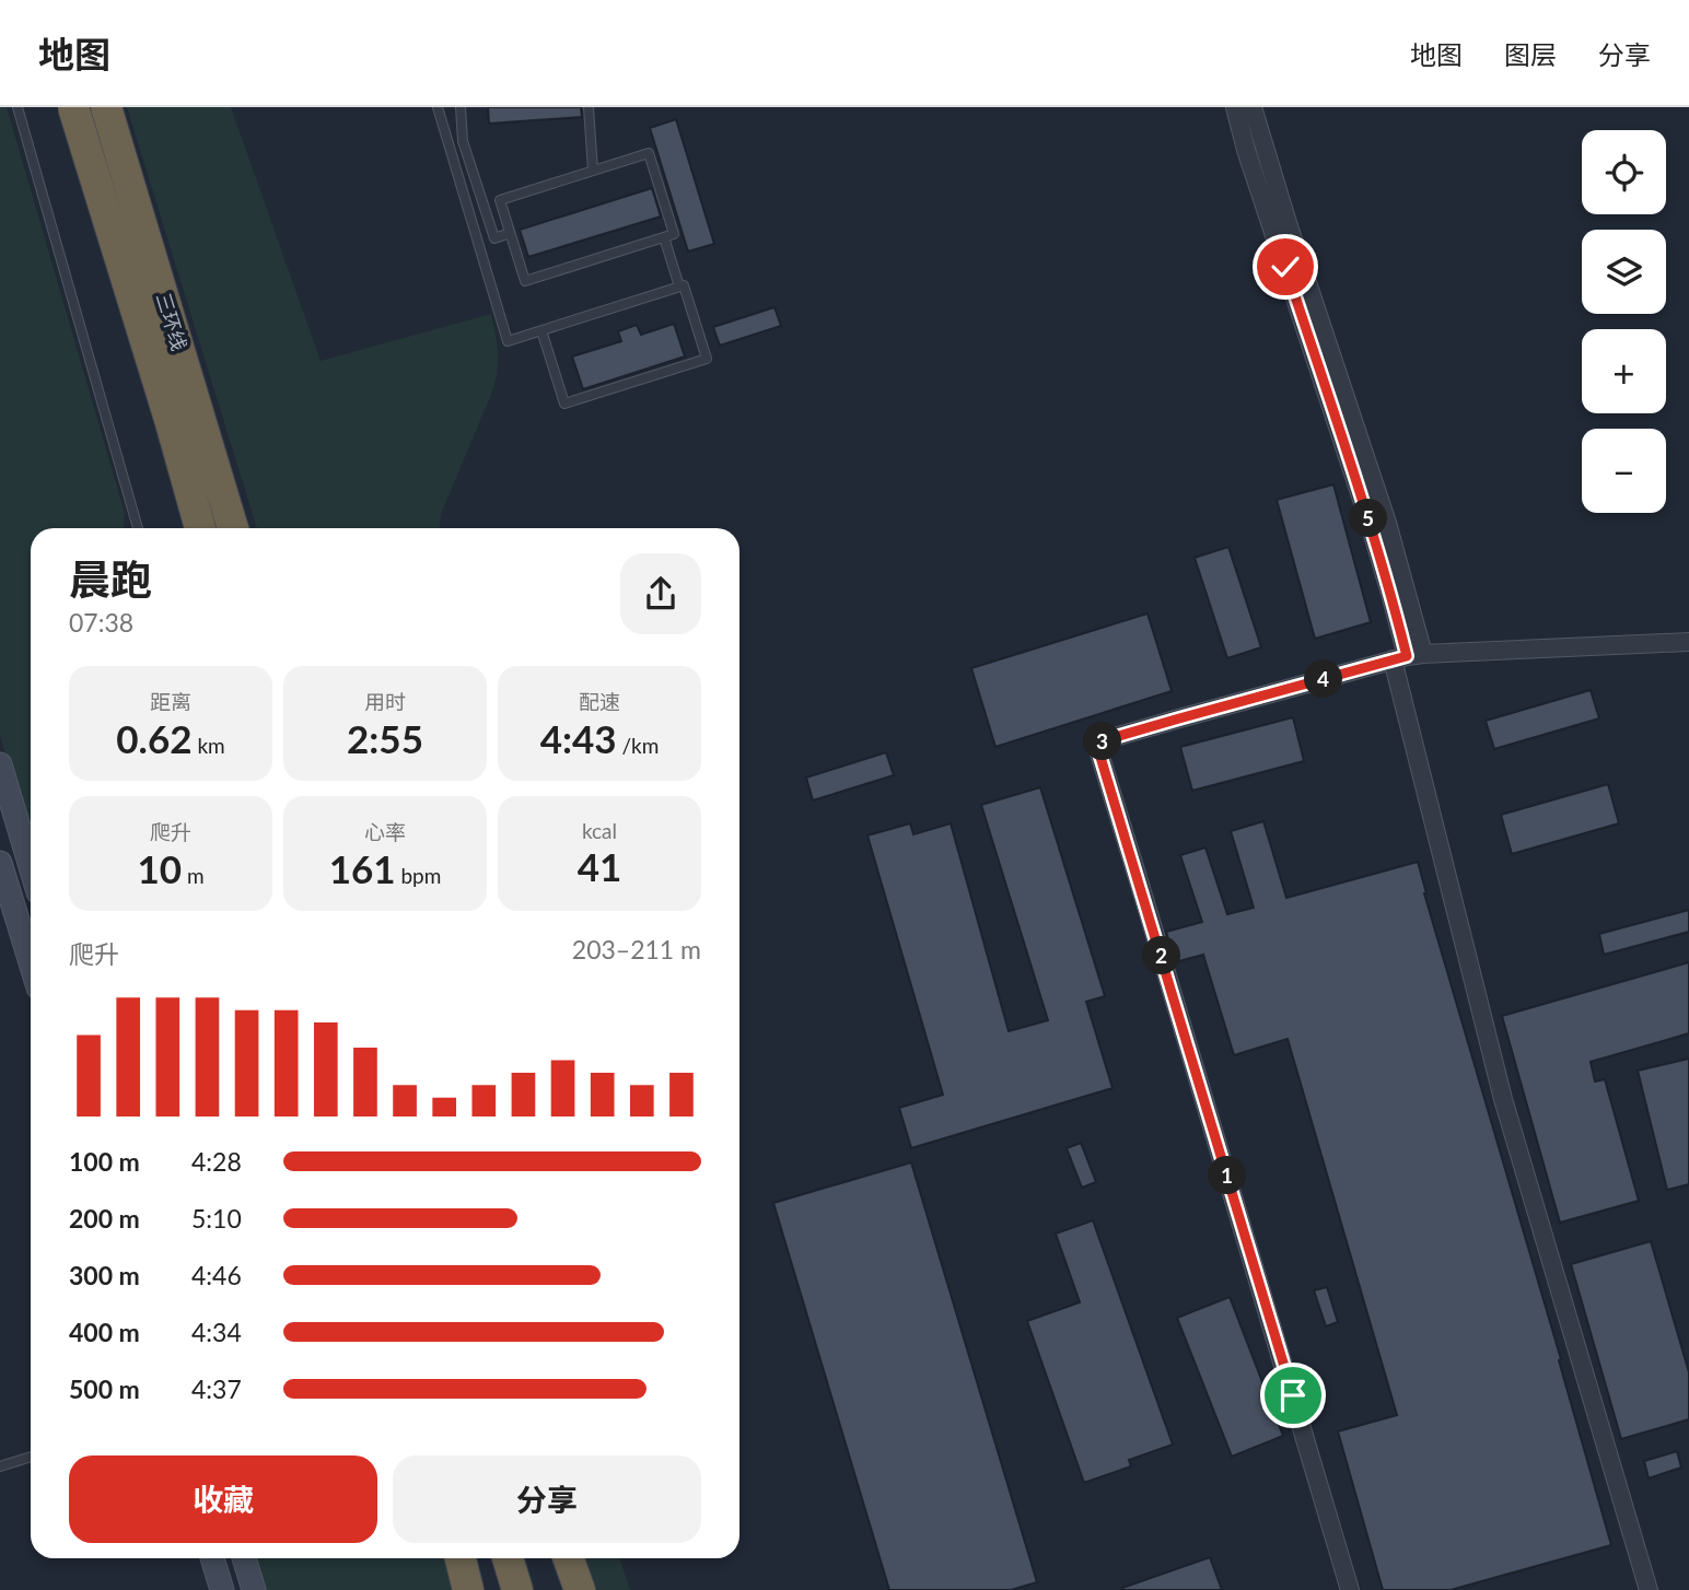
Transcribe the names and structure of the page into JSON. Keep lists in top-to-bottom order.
{
  "streets": {
    "highway": ["三环线"]
  },
  "page": {
    "header": "地图",
    "nav": ["地图", "图层", "分享"],
    "map_buttons": ["+", "−"],
    "pins": [
      "5",
      "4",
      "3",
      "2",
      "1"
    ],
    "heading": ["晨跑", "07:38"],
    "stats": [
      ["距离", "0.62 km"],
      ["用时", "2:55"],
      ["配速", "4:43 /km"],
      ["爬升", "10 m"],
      ["心率", "161 bpm"],
      ["kcal", "41"]
    ],
    "chart": ["爬升", "203–211 m"],
    "list": [
      {
        "name": "100 m",
        "note": "4:28"
      },
      {
        "name": "200 m",
        "note": "5:10"
      },
      {
        "name": "300 m",
        "note": "4:46"
      },
      {
        "name": "400 m",
        "note": "4:34"
      },
      {
        "name": "500 m",
        "note": "4:37"
      }
    ],
    "buttons": ["收藏", "分享"]
  }
}
